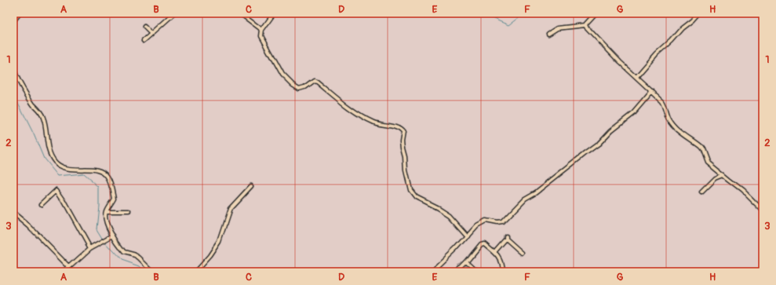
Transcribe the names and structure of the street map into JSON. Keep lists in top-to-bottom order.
{
  "grid": {
    "columns": [
      "A",
      "B",
      "C",
      "D",
      "E",
      "F",
      "G",
      "H"
    ],
    "rows": ["1", "2", "3"]
  }
}
